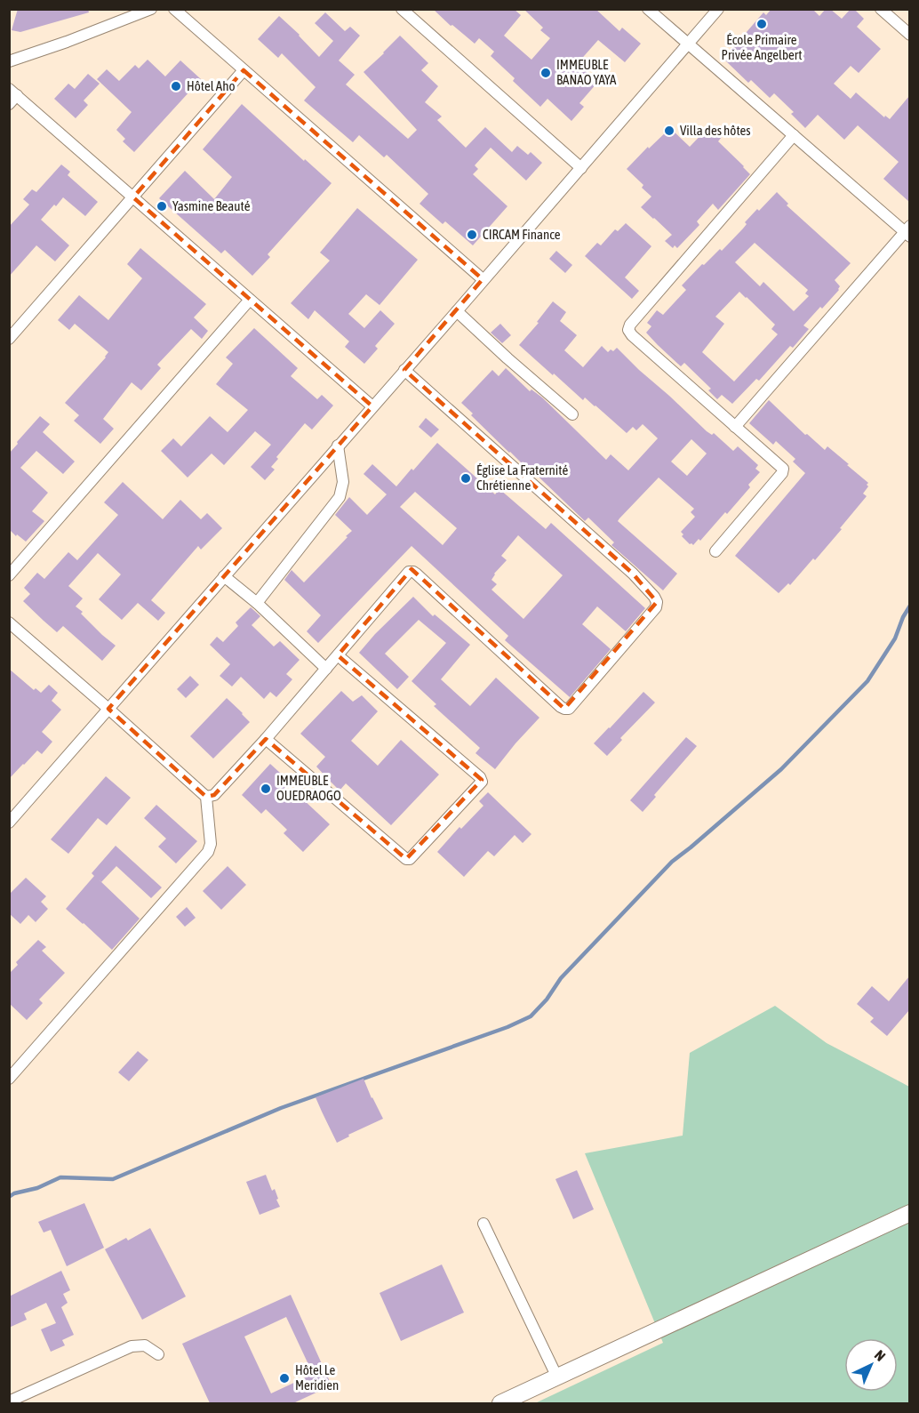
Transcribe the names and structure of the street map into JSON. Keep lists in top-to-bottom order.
{
  "places": [
    "École Primaire Privée Angelbert",
    "IMMEUBLE BANAO YAYA",
    "Hôtel Aho",
    "Villa des hôtes",
    "Yasmine Beauté",
    "CIRCAM Finance",
    "Église La Fraternité Chrétienne",
    "IMMEUBLE OUEDRAOGO",
    "Hôtel Le Meridien"
  ],
  "north": "top right"
}
